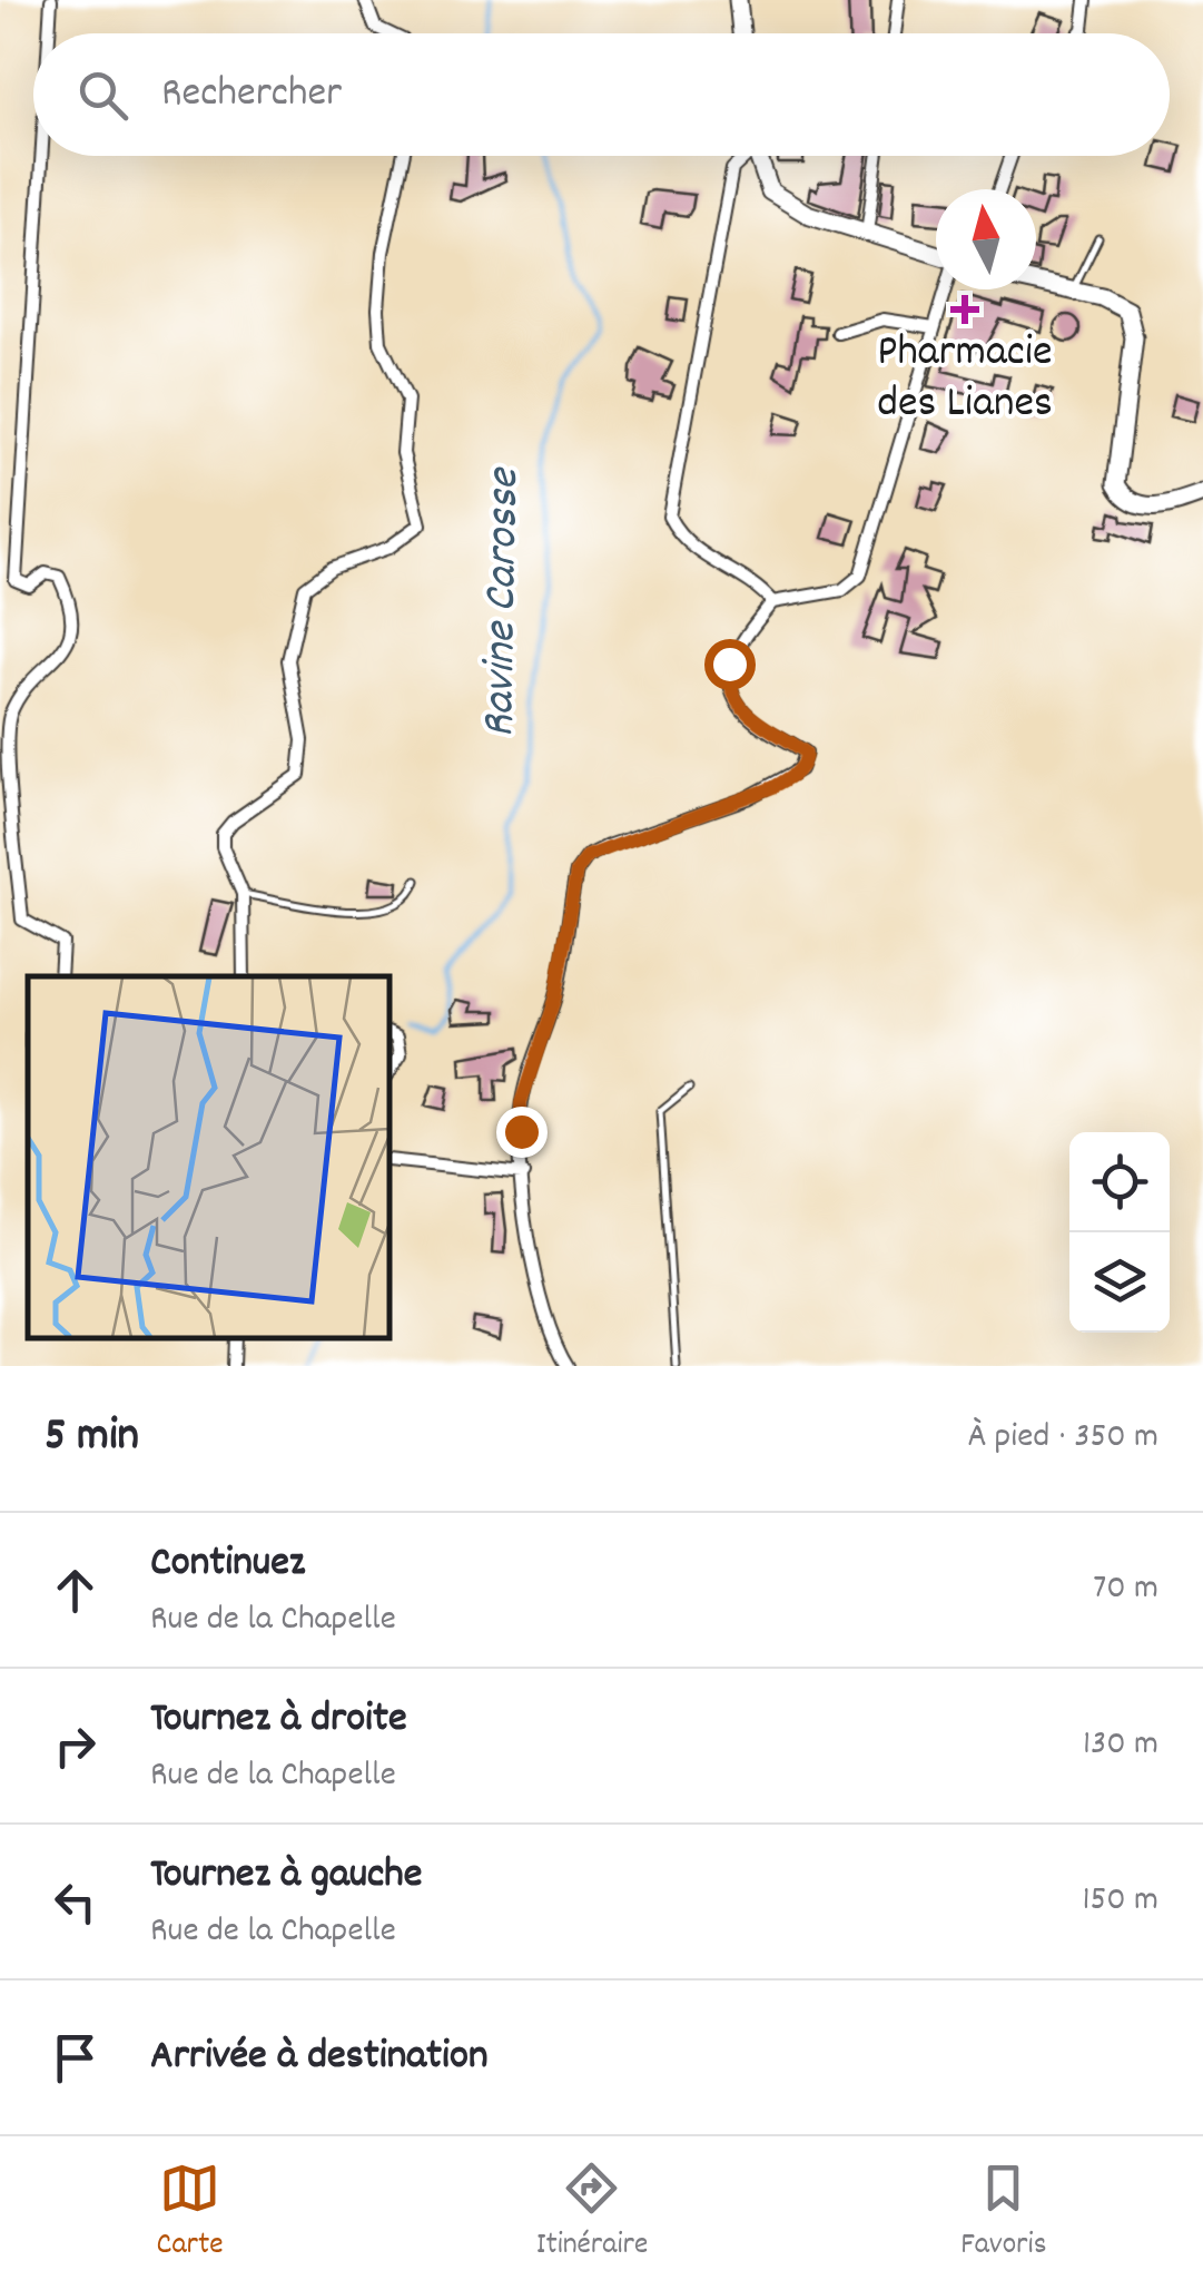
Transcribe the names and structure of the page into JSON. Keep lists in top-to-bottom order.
{
  "water": ["Ravine Carosse"],
  "places": {
    "health": ["Pharmacie des Lianes"]
  },
  "north": "top",
  "page": {
    "search": "Rechercher",
    "heading": ["5 min", "À pied · 350 m"],
    "list": [
      ["Continuez", "Rue de la Chapelle", "70 m"],
      ["Tournez à droite", "Rue de la Chapelle", "130 m"],
      ["Tournez à gauche", "Rue de la Chapelle", "150 m"],
      "Arrivée à destination"
    ],
    "nav": ["Carte", "Itinéraire", "Favoris"]
  }
}
